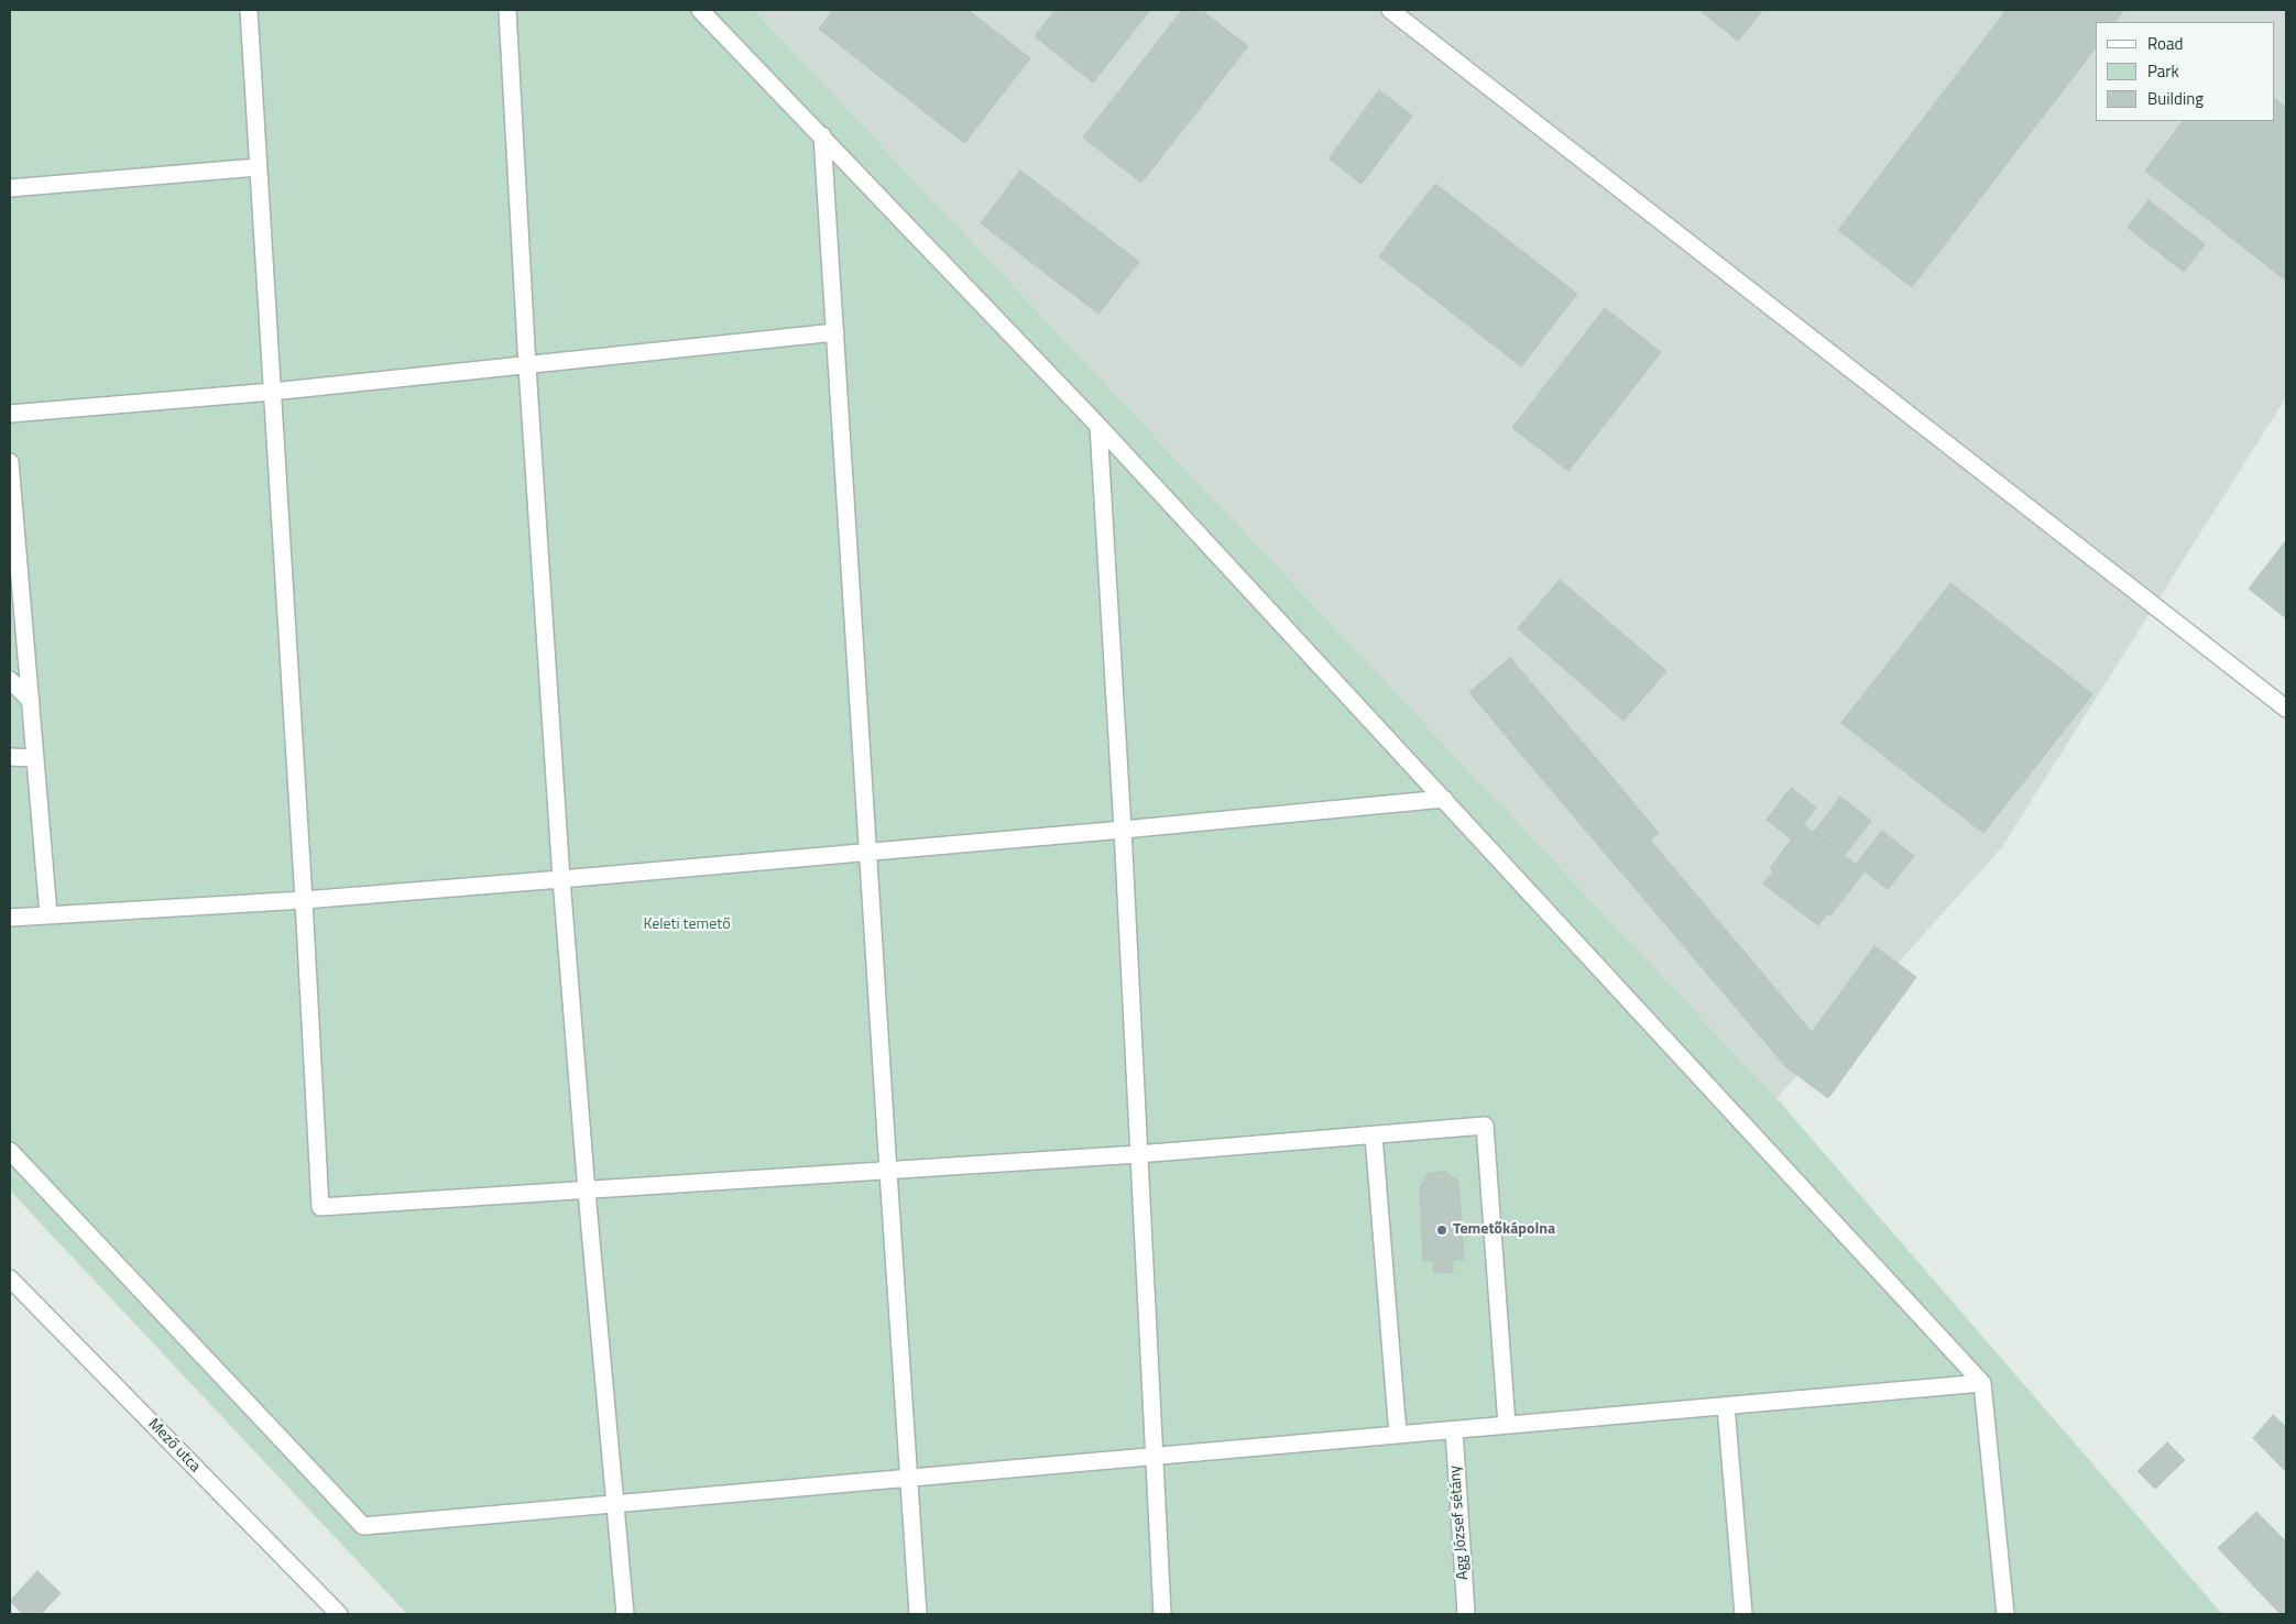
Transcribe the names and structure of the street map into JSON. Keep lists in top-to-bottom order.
{
  "streets": {
    "street": ["Mező utca", "Agg József sétány"]
  },
  "parks": ["Keleti temető"],
  "places": ["Temetőkápolna"],
  "legend": ["Road", "Park", "Building"]
}
